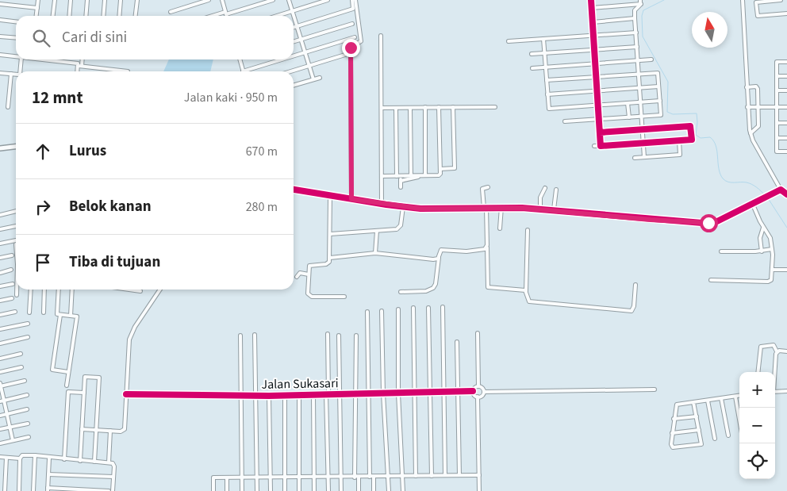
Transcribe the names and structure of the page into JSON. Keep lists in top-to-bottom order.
{
  "streets": {
    "street": ["Jalan Sukasari"]
  },
  "north": "top",
  "page": {
    "search": "Cari di sini",
    "heading": ["12 mnt", "Jalan kaki · 950 m"],
    "list": [
      ["Lurus", "670 m"],
      ["Belok kanan", "280 m"],
      "Tiba di tujuan"
    ],
    "map_buttons": ["+", "−"]
  }
}
